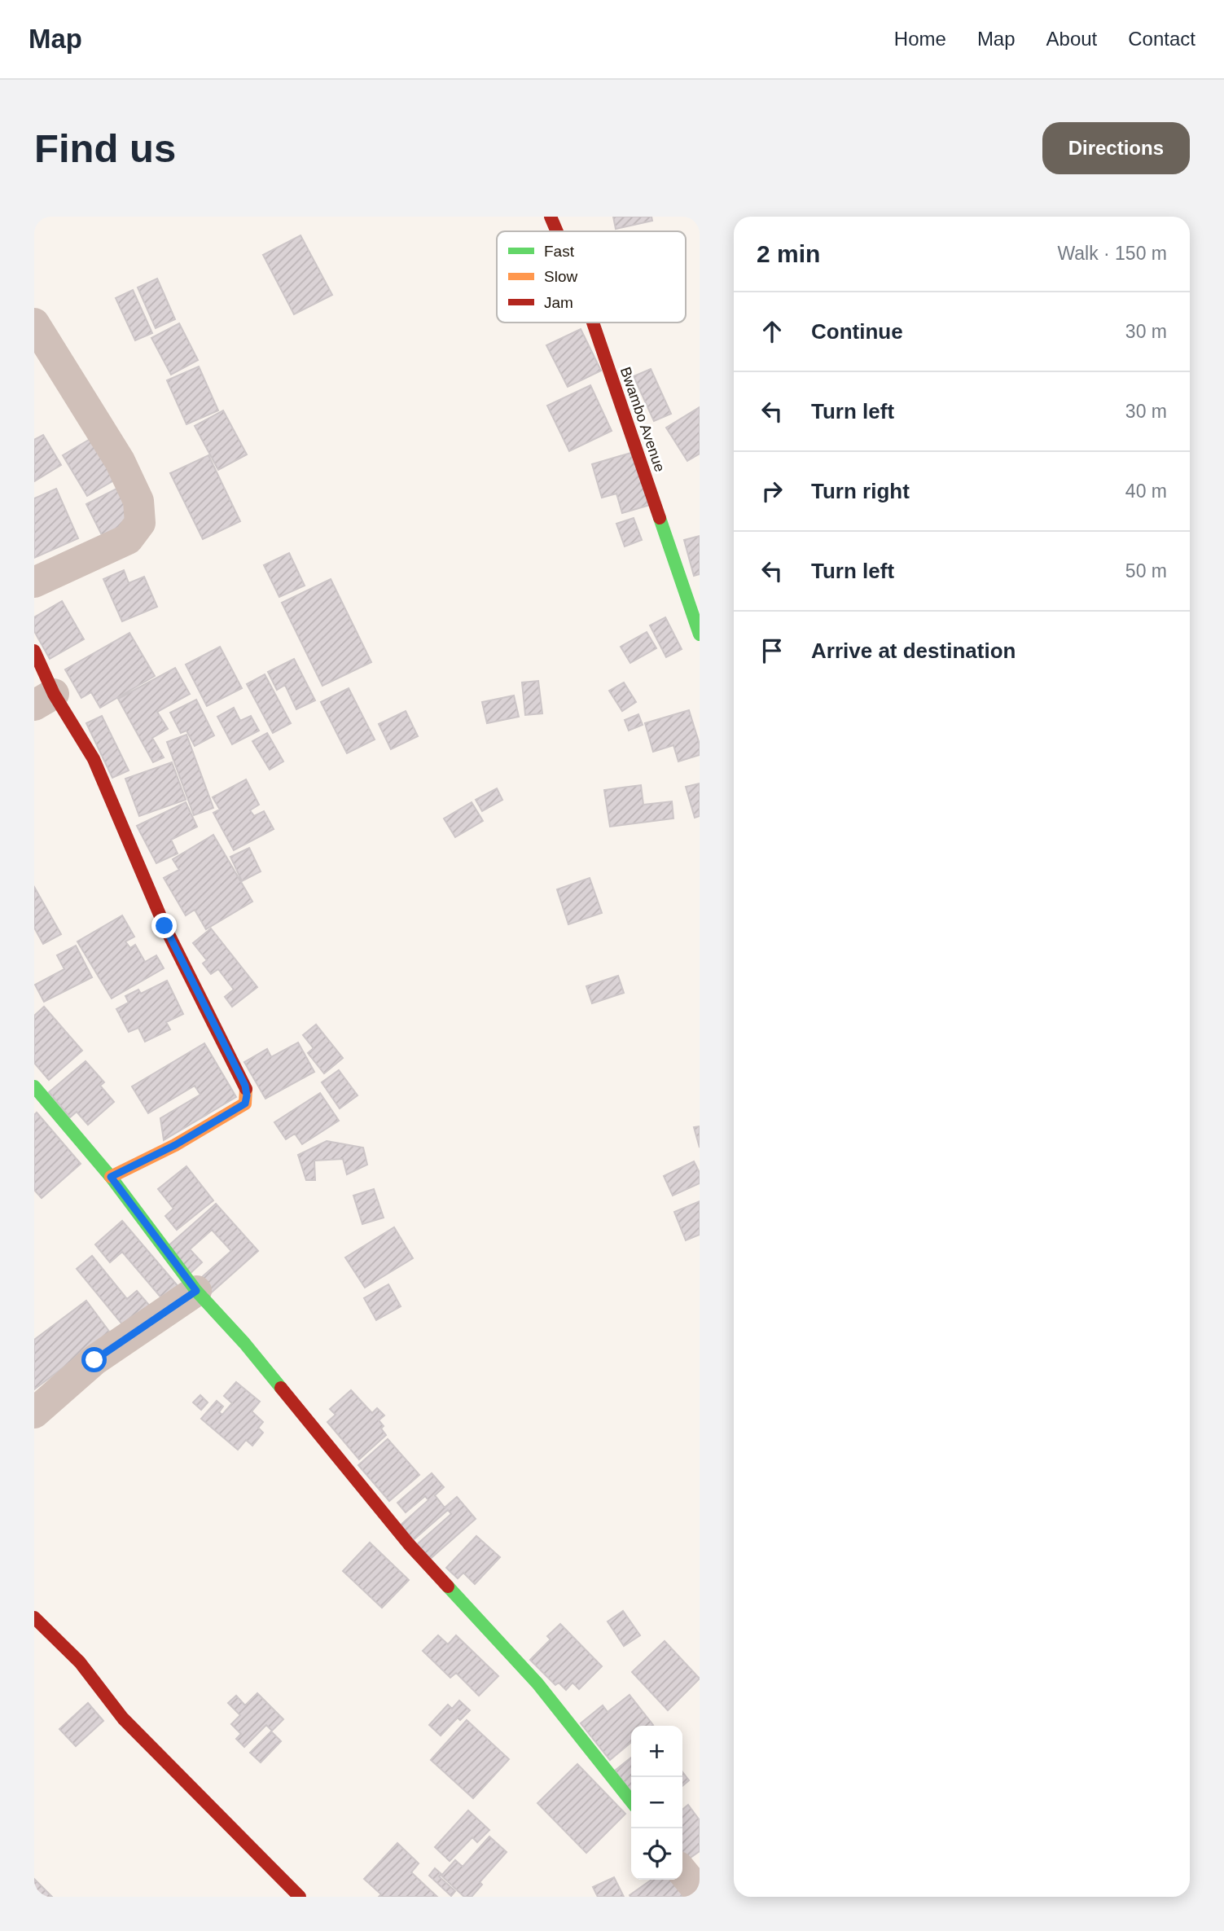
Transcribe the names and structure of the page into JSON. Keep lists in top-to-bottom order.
{
  "streets": {
    "street": ["Bwambo Avenue"]
  },
  "legend": ["Fast", "Slow", "Jam"],
  "page": {
    "header": "Map",
    "nav": [
      "Home",
      "Map",
      "About",
      "Contact"
    ],
    "buttons": "Directions",
    "title": "Find us",
    "heading": ["2 min", "Walk · 150 m"],
    "list": [
      ["Continue", "30 m"],
      ["Turn left", "30 m"],
      ["Turn right", "40 m"],
      ["Turn left", "50 m"],
      "Arrive at destination"
    ],
    "map_buttons": ["+", "−"]
  }
}
